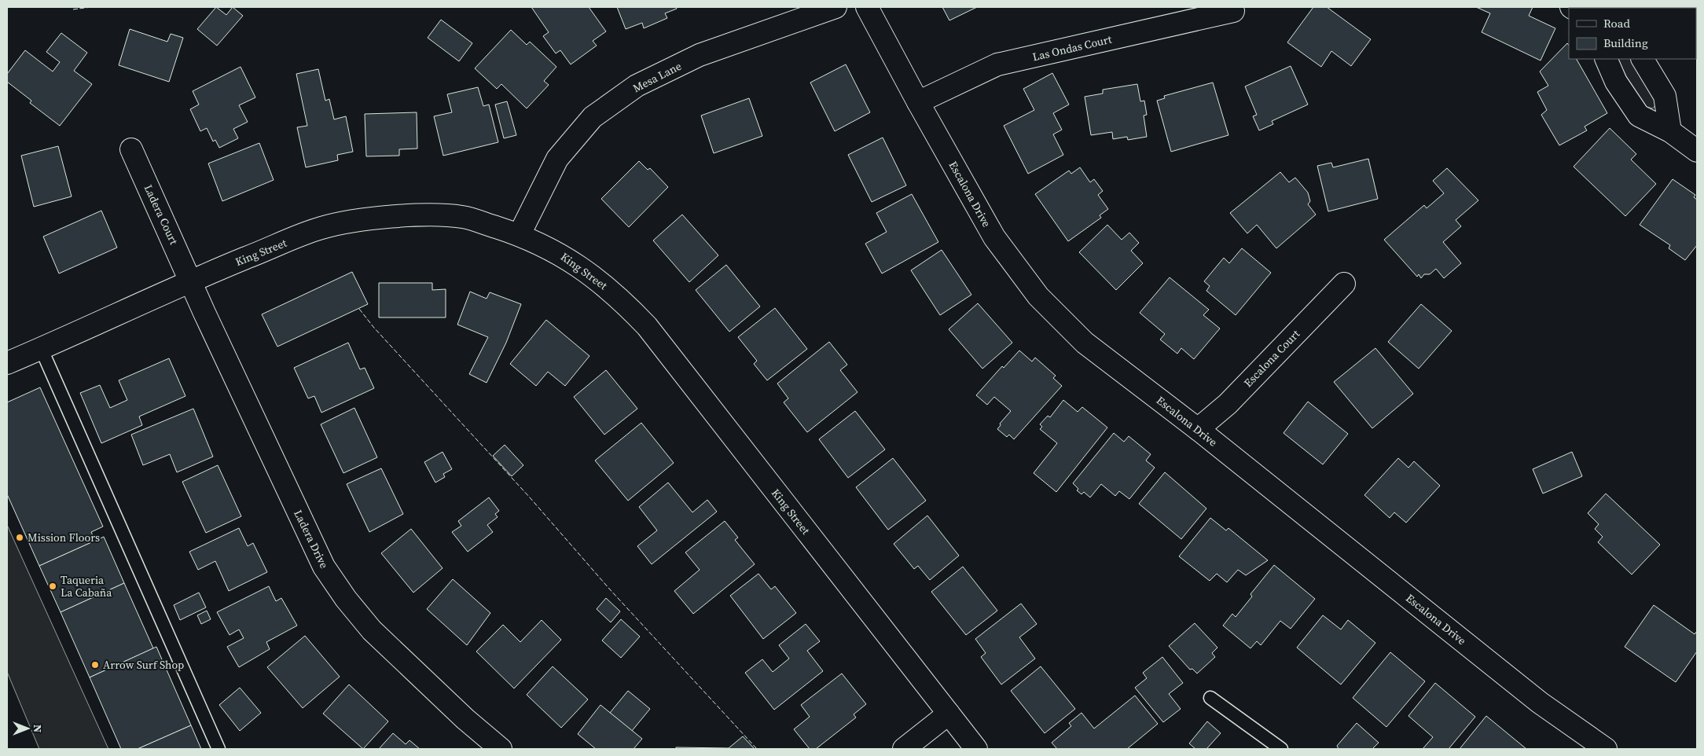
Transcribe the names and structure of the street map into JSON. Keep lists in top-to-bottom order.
{
  "streets": {
    "street": [
      "Las Ondas Court",
      "Mesa Lane",
      "Escalona Drive",
      "Ladera Court",
      "King Street",
      "Escalona Court",
      "Ladera Drive"
    ]
  },
  "crossings": [
    ["Las Ondas Court", "Escalona Drive"],
    ["Mesa Lane", "King Street"],
    ["Escalona Drive", "Escalona Court"],
    ["Ladera Court", "King Street"],
    ["Ladera Court", "Ladera Drive"],
    ["King Street", "Ladera Drive"]
  ],
  "places": ["Mission Floors", "Taqueria La Cabaña", "Arrow Surf Shop"],
  "legend": ["Road", "Building"],
  "north": "right"
}
